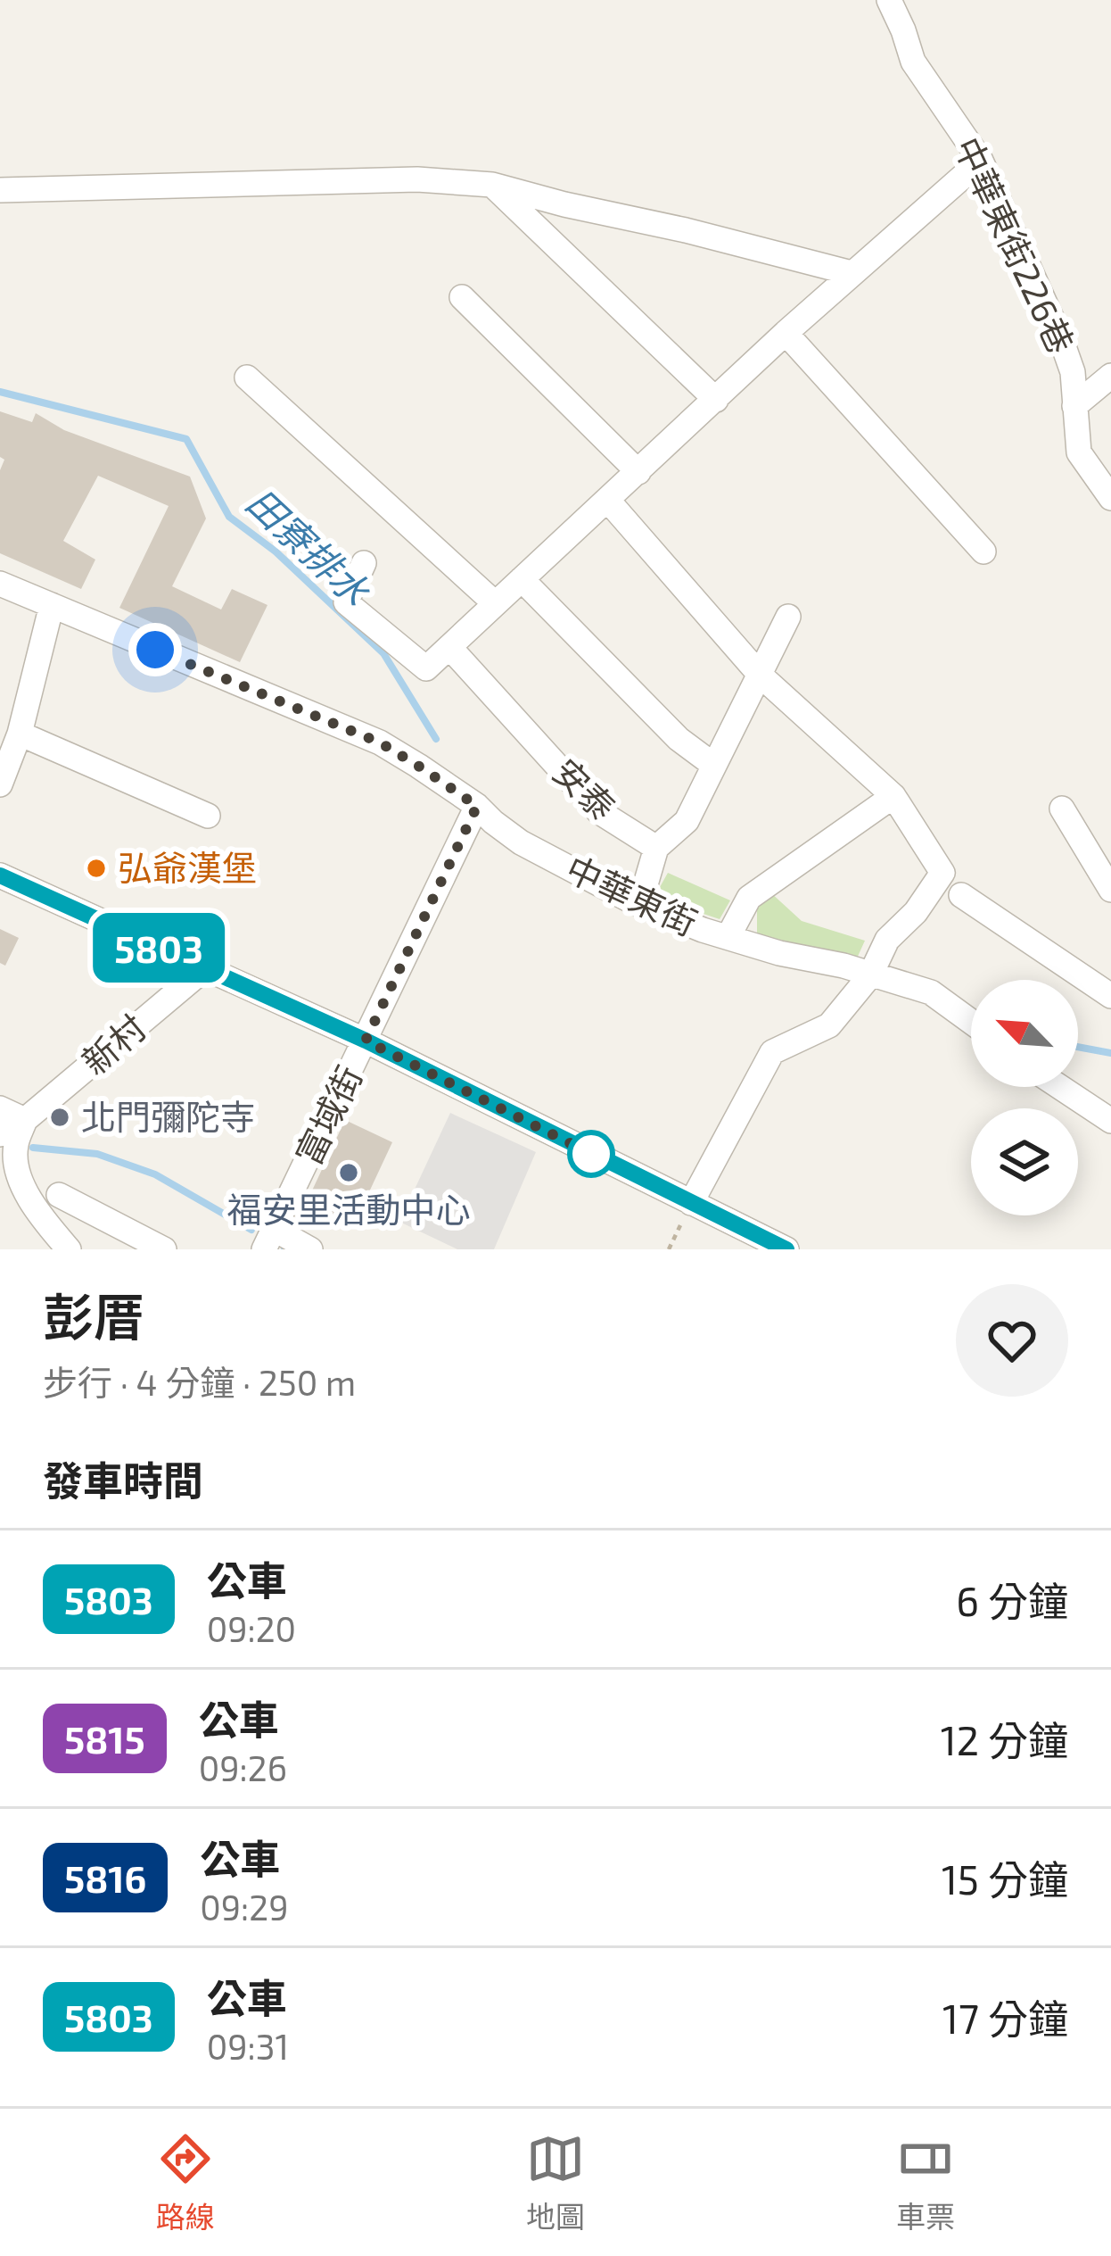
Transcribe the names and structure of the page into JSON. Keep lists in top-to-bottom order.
{
  "streets": {
    "street": [
      "中華東街226巷",
      "安泰",
      "中華東街",
      "新村",
      "富域街"
    ]
  },
  "crossings": [
    ["中華東街", "富域街"]
  ],
  "water": ["田寮排水"],
  "places": ["弘爺漢堡", "北門彌陀寺", "福安里活動中心"],
  "lines": ["bus line 5803"],
  "north": "top left",
  "page": {
    "on_map": "5803",
    "heading": [
      ["彭厝", "步行 · 4 分鐘 · 250 m"],
      "發車時間"
    ],
    "list": [
      {
        "mark": "5803",
        "name": "公車",
        "note": "09:20",
        "value": "6 分鐘"
      },
      {
        "mark": "5815",
        "name": "公車",
        "note": "09:26",
        "value": "12 分鐘"
      },
      {
        "mark": "5816",
        "name": "公車",
        "note": "09:29",
        "value": "15 分鐘"
      },
      {
        "mark": "5803",
        "name": "公車",
        "note": "09:31",
        "value": "17 分鐘"
      }
    ],
    "tabs": ["路線", "地圖", "車票"]
  }
}
